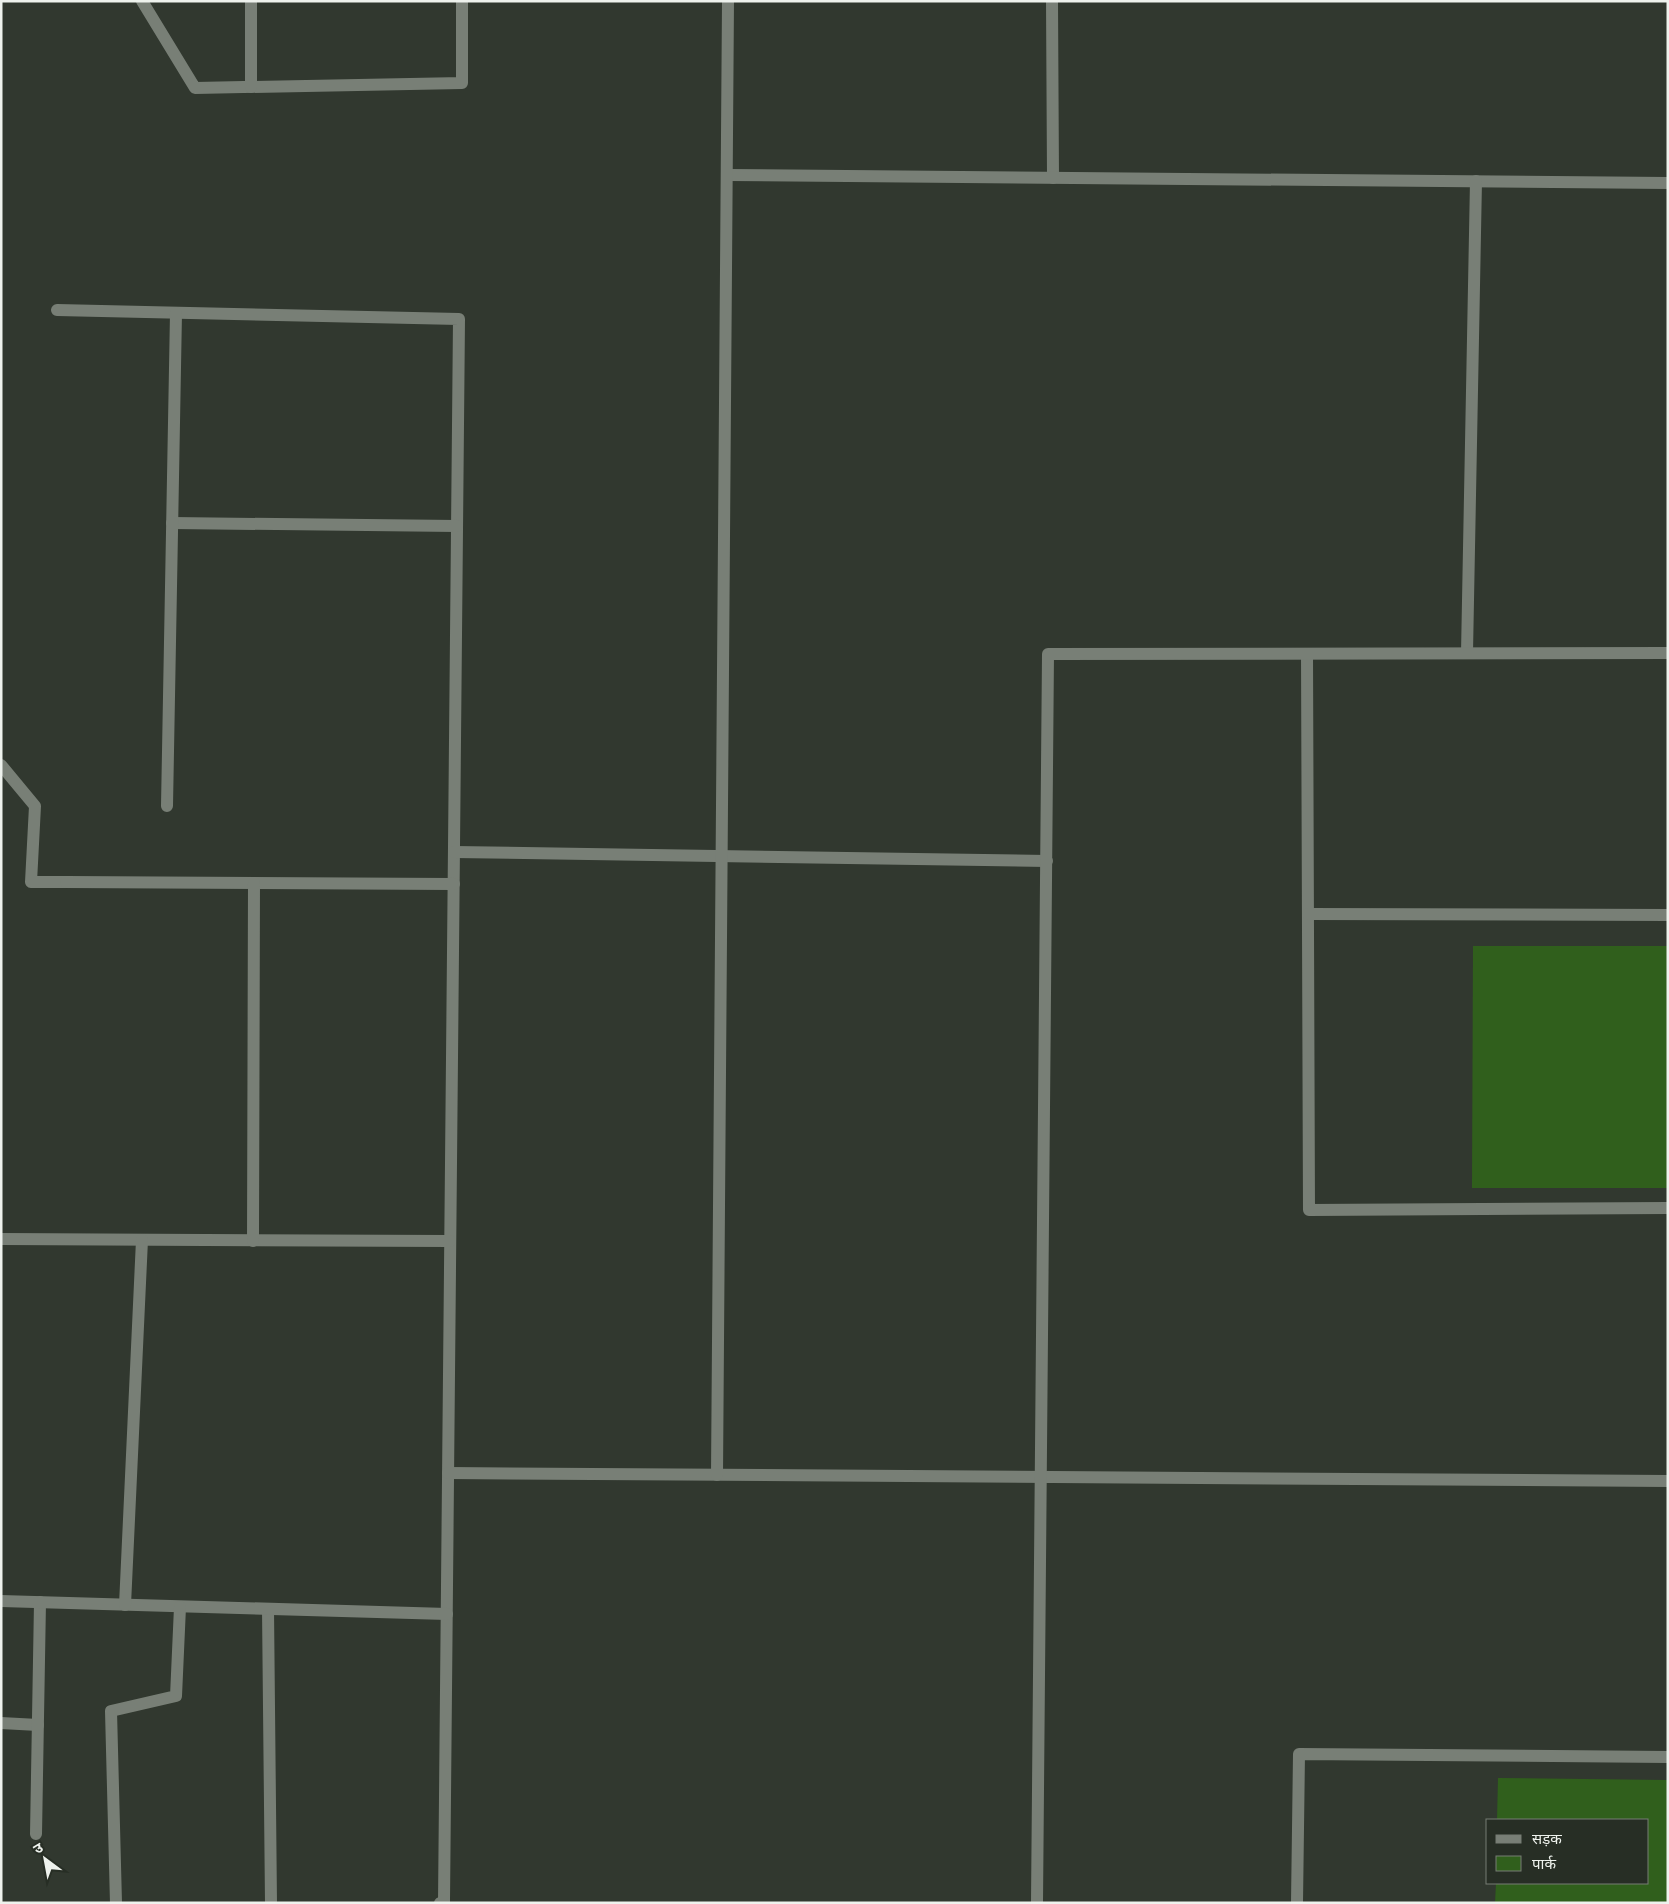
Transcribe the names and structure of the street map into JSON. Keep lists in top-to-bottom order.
{
  "legend": ["सड़क", "पार्क"],
  "north": "top left"
}
